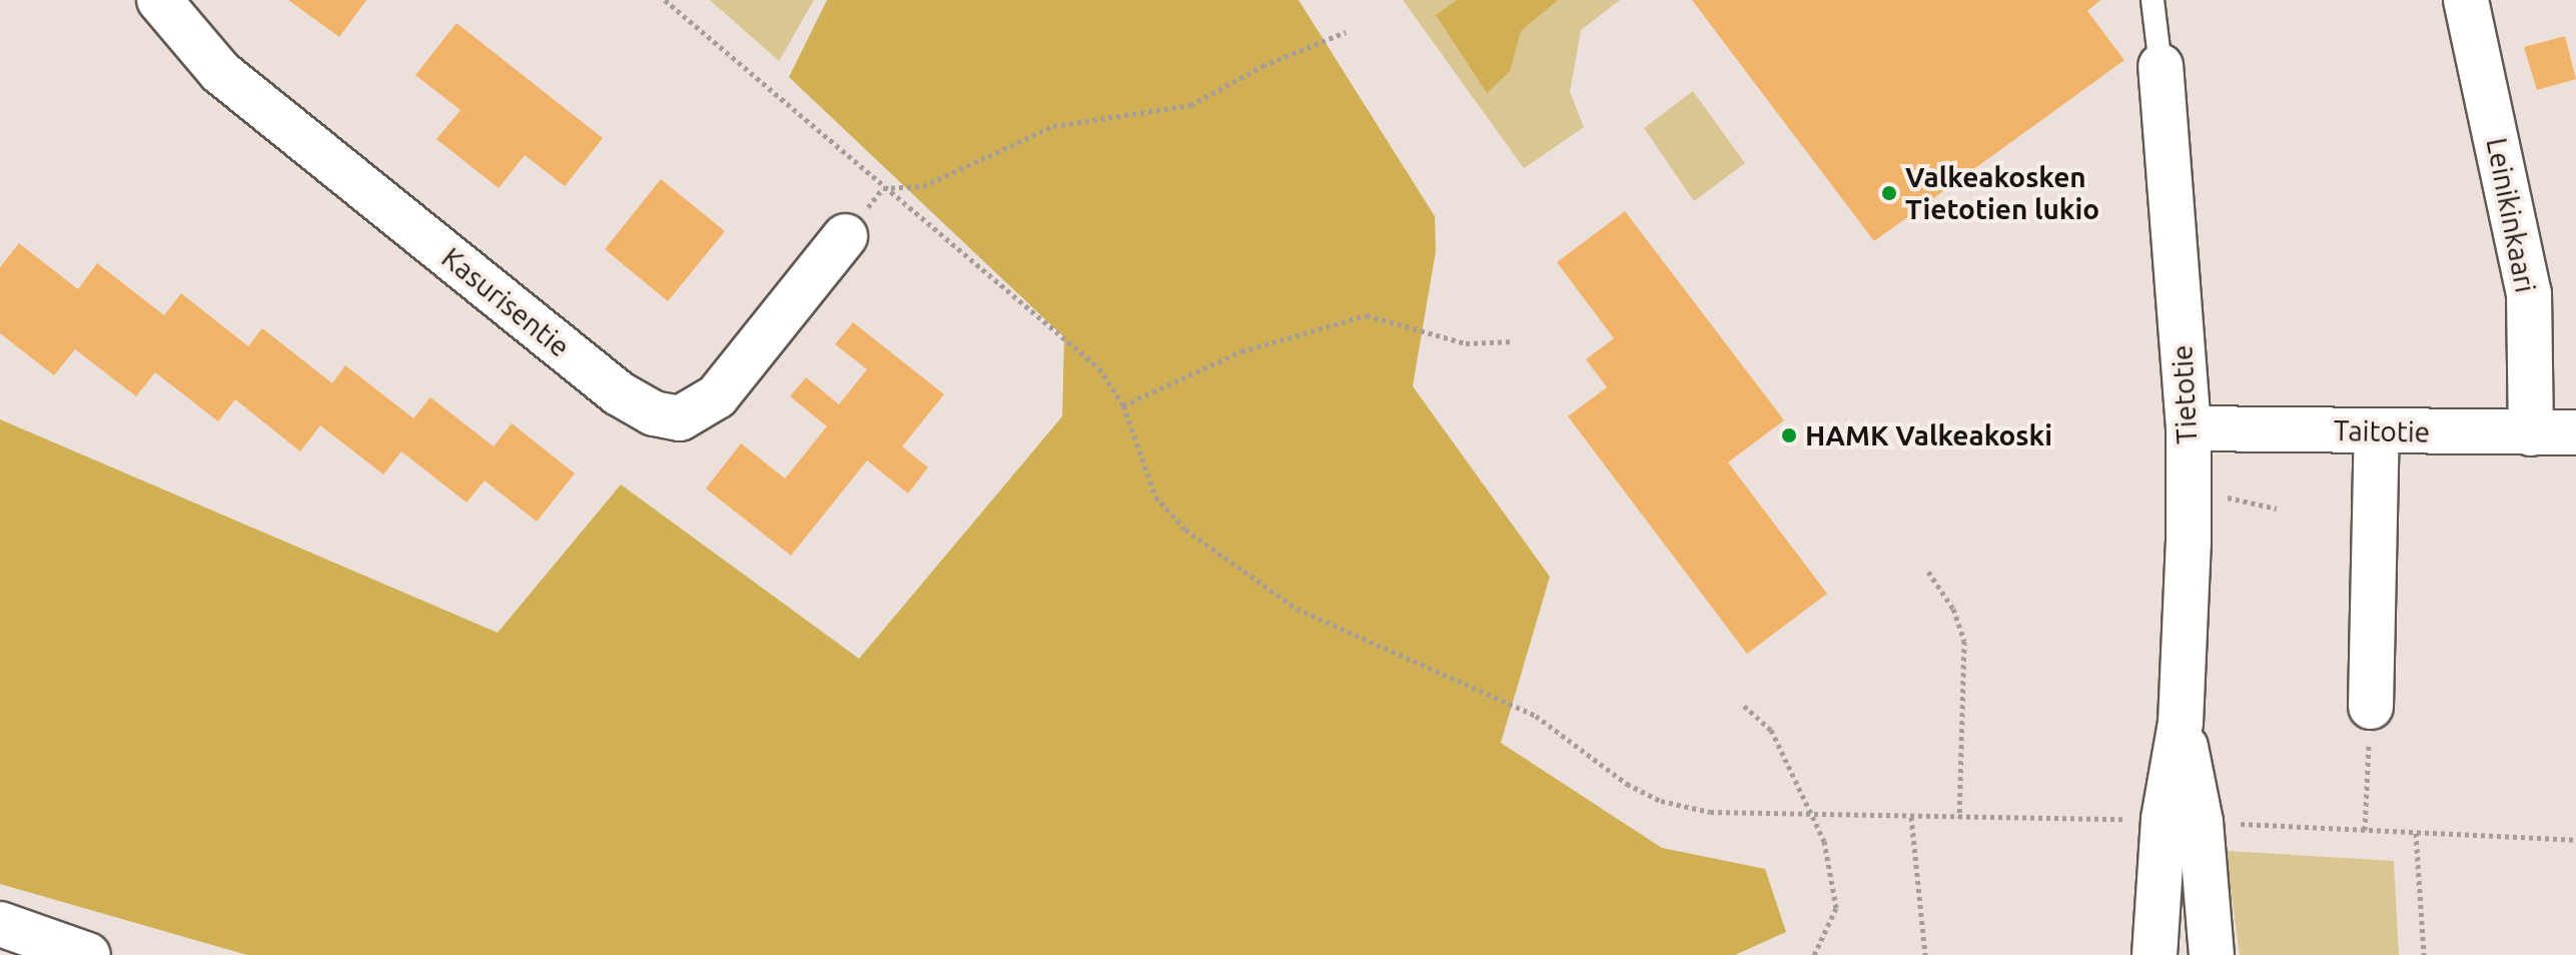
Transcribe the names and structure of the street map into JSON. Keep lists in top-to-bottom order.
{
  "streets": {
    "street": [
      "Leinikinkaari",
      "Kasurisentie",
      "Tietotie",
      "Taitotie"
    ]
  },
  "crossings": [
    ["Leinikinkaari", "Taitotie"],
    ["Tietotie", "Taitotie"]
  ],
  "places": ["Valkeakosken Tietotien lukio", "HAMK Valkeakoski"]
}
